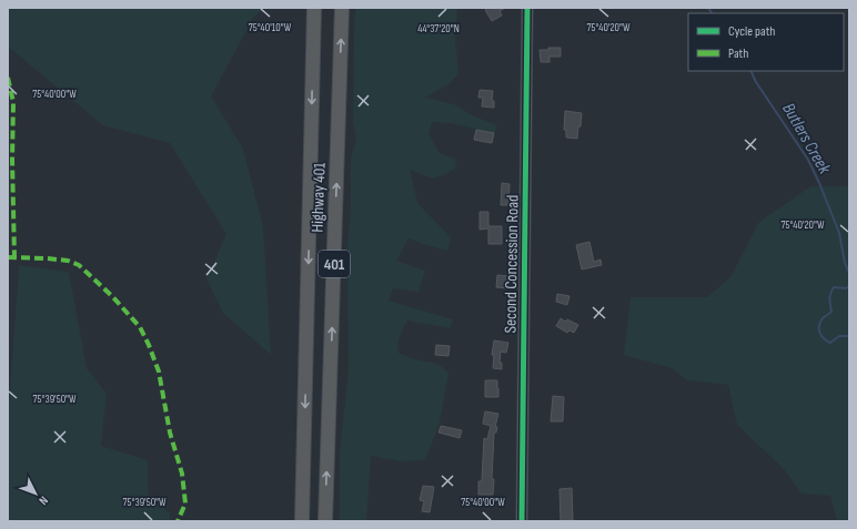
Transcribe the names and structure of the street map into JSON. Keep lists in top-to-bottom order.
{
  "streets": {
    "highway": ["Highway 401", "401"],
    "street": ["Second Concession Road"]
  },
  "water": ["Butlers Creek"],
  "legend": ["Cycle path", "Path"],
  "north": "bottom right",
  "coordinates": [
    "75°40'10\"W",
    "75°40'20\"W",
    "44°37'20\"N",
    "75°40'00\"W",
    "75°39'50\"W"
  ]
}
